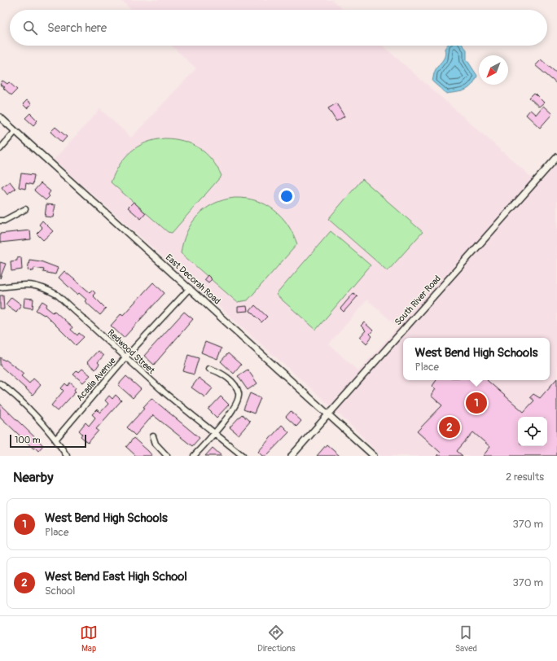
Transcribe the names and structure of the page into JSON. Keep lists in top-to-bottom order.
{
  "streets": {
    "street": [
      "East Decorah Road",
      "South River Road",
      "Redwood Street",
      "Acadia Avenue"
    ]
  },
  "crossings": [
    ["East Decorah Road", "South River Road"],
    ["East Decorah Road", "Acadia Avenue"],
    ["Redwood Street", "Acadia Avenue"]
  ],
  "scale_bar": "100 m",
  "north": "bottom left",
  "page": {
    "search": "Search here",
    "popup": ["West Bend High Schools", "Place"],
    "pins": ["1", "2"],
    "scale": "100 m",
    "heading": ["Nearby", "2 results"],
    "list": [
      {
        "mark": "1",
        "name": "West Bend High Schools",
        "note": "Place",
        "value": "370 m"
      },
      {
        "mark": "2",
        "name": "West Bend East High School",
        "note": "School",
        "value": "370 m"
      }
    ],
    "nav": ["Map", "Directions", "Saved"]
  }
}
